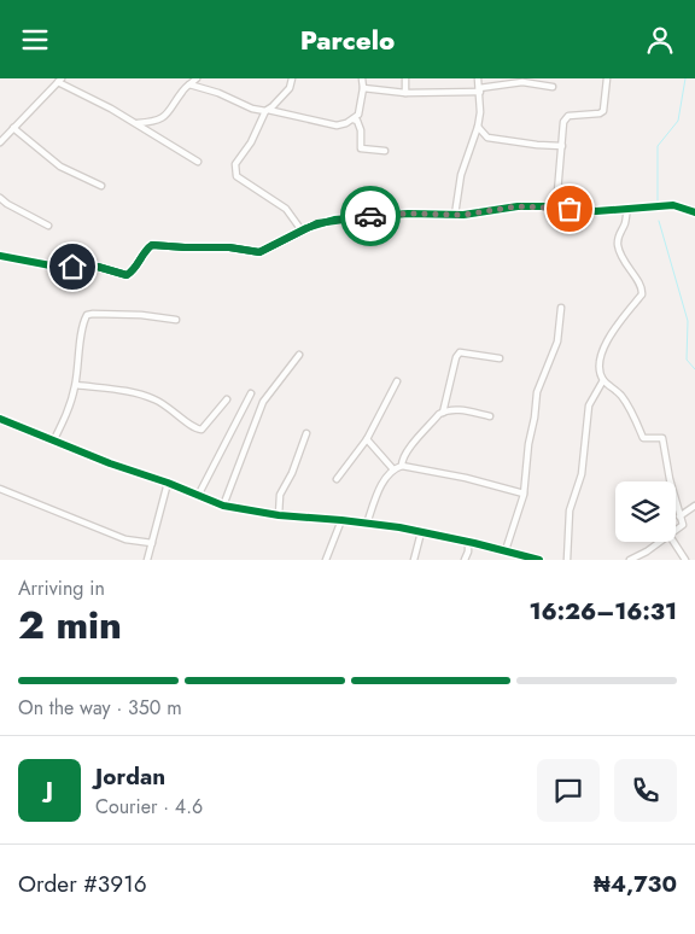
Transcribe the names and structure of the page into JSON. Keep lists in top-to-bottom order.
{
  "page": {
    "header": "Parcelo",
    "heading": ["2 min", "Arriving in", "16:26–16:31"],
    "panel": [
      "Jordan",
      "Courier · 4.6",
      "Order #3916",
      "₦4,730"
    ],
    "bar": "On the way · 350 m",
    "round": "J"
  }
}
